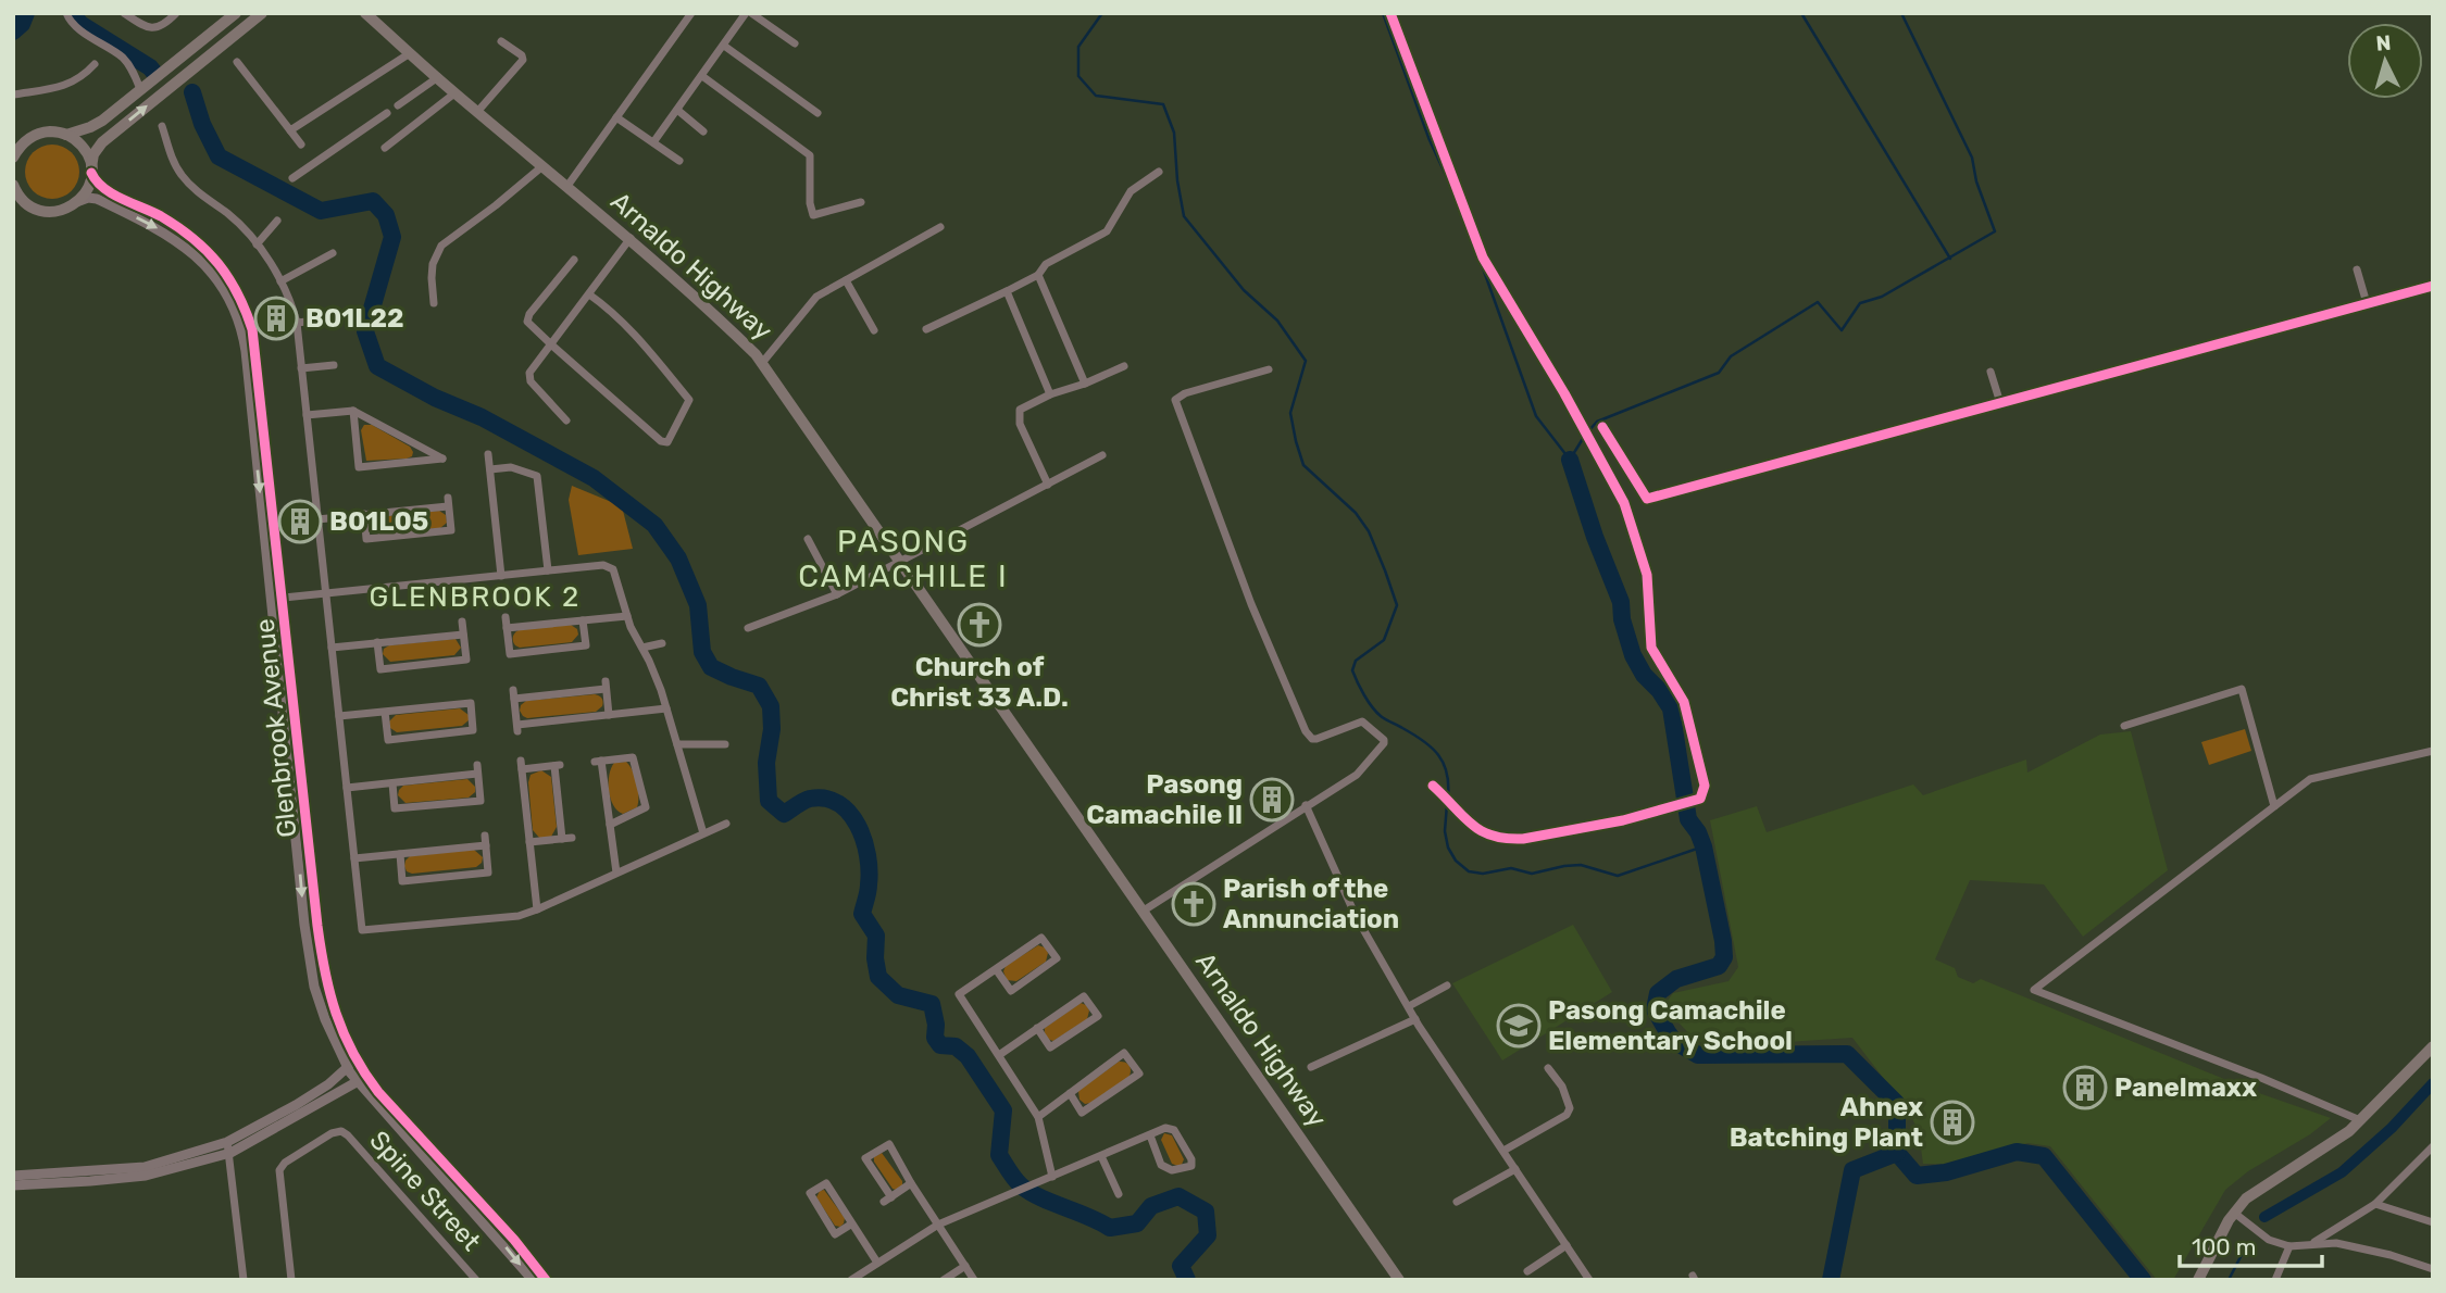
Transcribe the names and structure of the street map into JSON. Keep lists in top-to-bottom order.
{
  "streets": {
    "main road": ["Arnaldo Highway"],
    "street": ["Glenbrook Avenue", "Spine Street"]
  },
  "districts": ["PASONG CAMACHILE I", "GLENBROOK 2"],
  "places": {
    "building": [
      "B01L22",
      "B01L05",
      "Pasong Camachile ll",
      "Panelmaxx",
      "Ahnex Batching Plant"
    ],
    "church": ["Church of Christ 33 A.D.", "Parish of the Annunciation"],
    "school or university": ["Pasong Camachile Elementary School"]
  },
  "scale_bar": "100 m",
  "north": "top"
}
